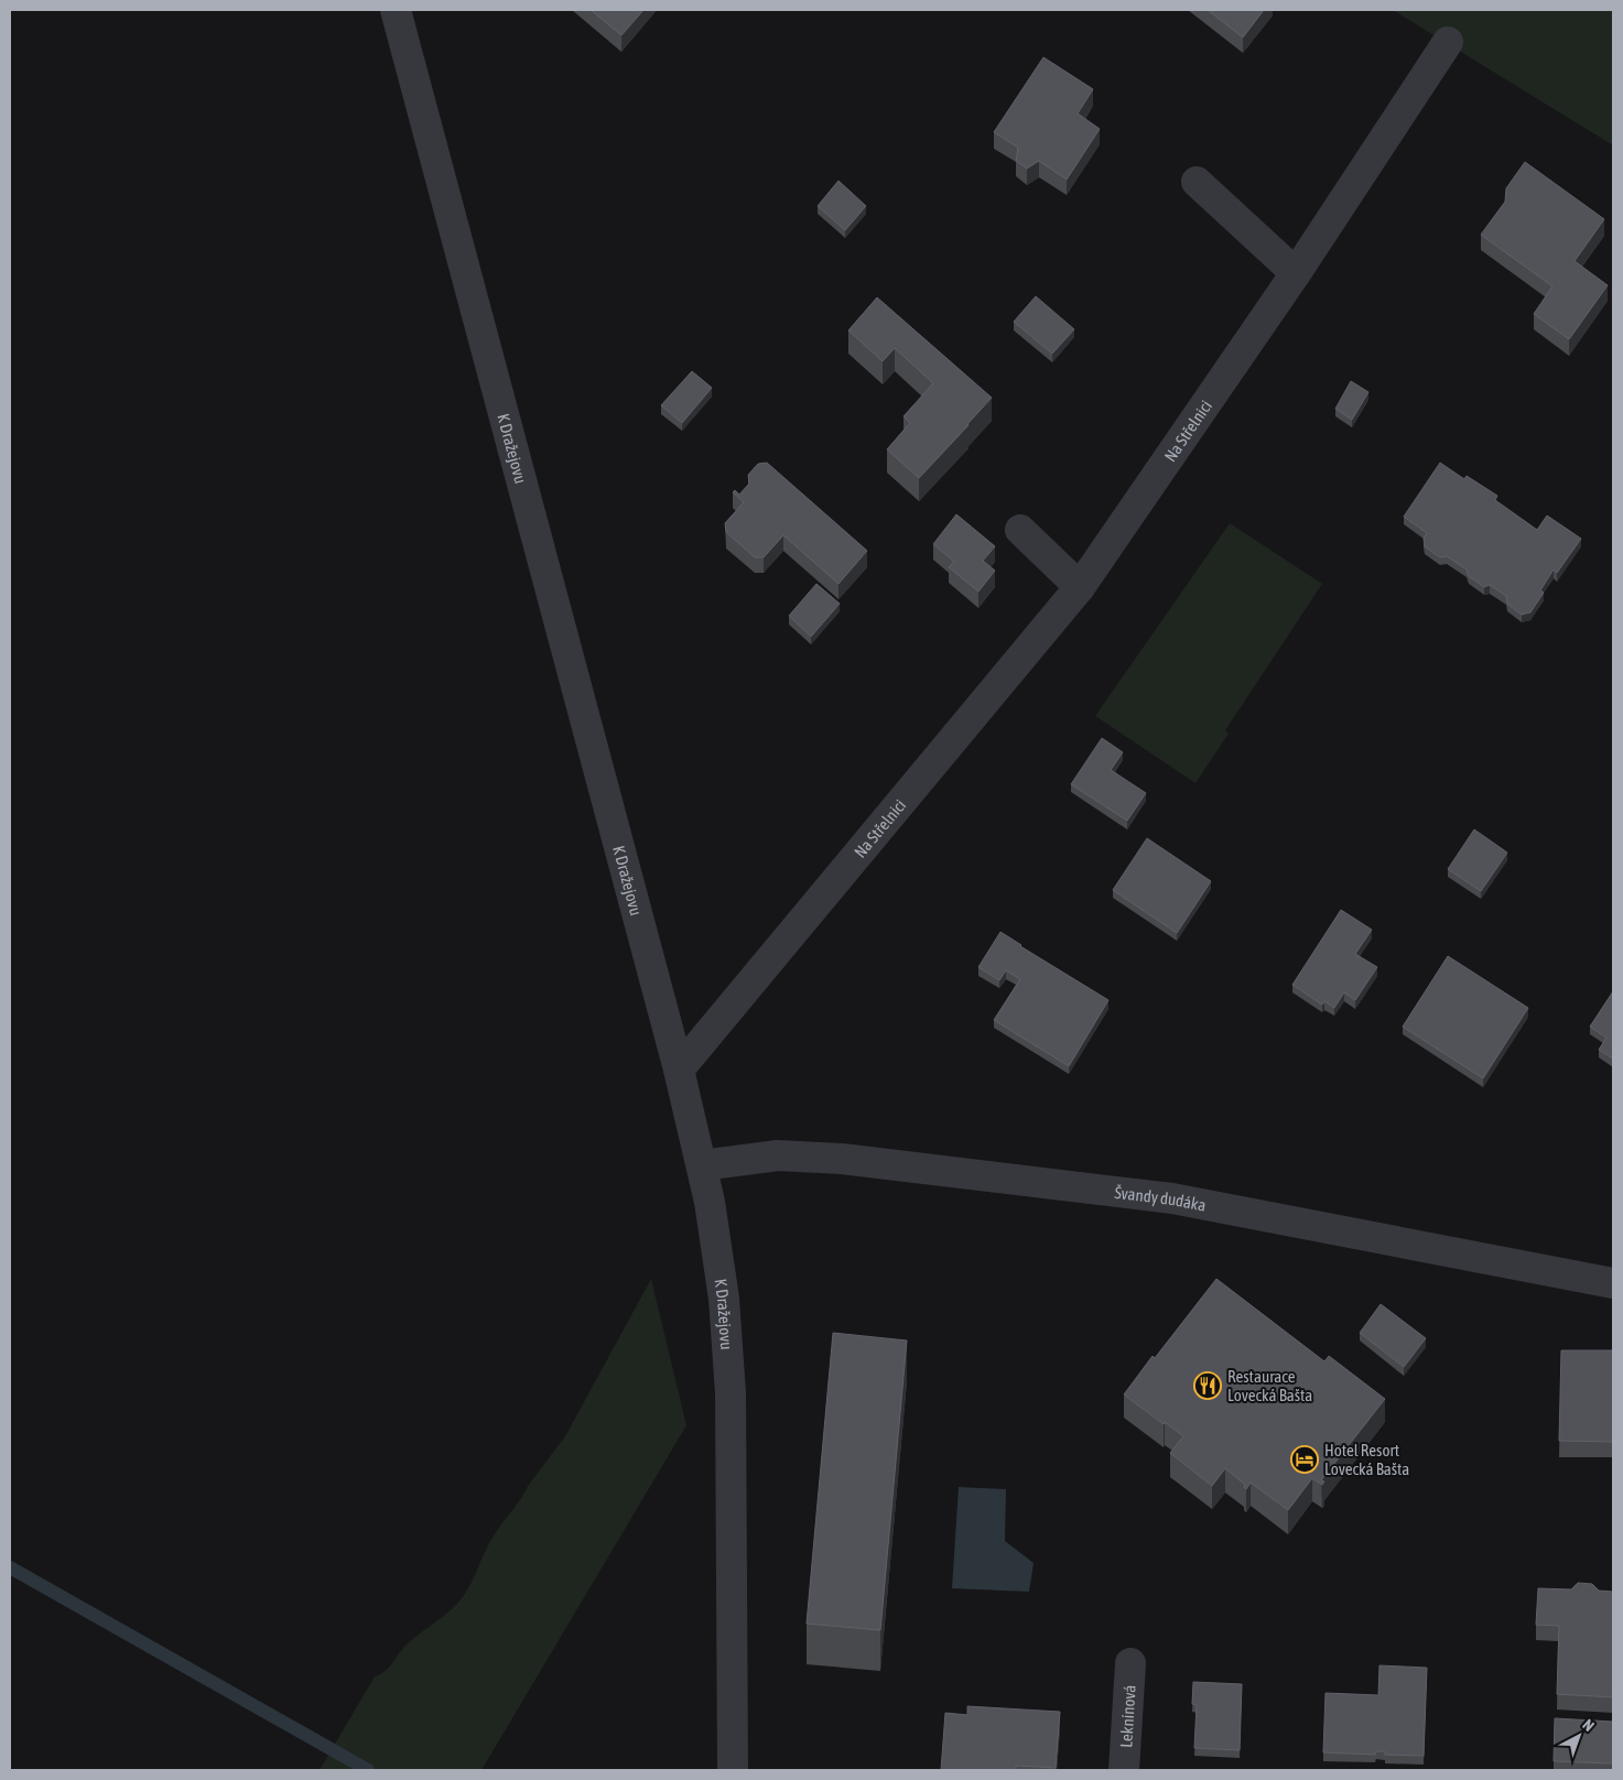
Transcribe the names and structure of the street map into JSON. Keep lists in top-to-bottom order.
{
  "streets": {
    "street": [
      "Na Střelnici",
      "K Dražejovu",
      "Švandy dudáka",
      "Leknínová"
    ]
  },
  "crossings": [
    ["Na Střelnici", "K Dražejovu"],
    ["K Dražejovu", "Švandy dudáka"]
  ],
  "places": {
    "restaurant": ["Restaurace Lovecká Bašta"],
    "hotel": ["Hotel Resort Lovecká Bašta"]
  },
  "north": "top right"
}
